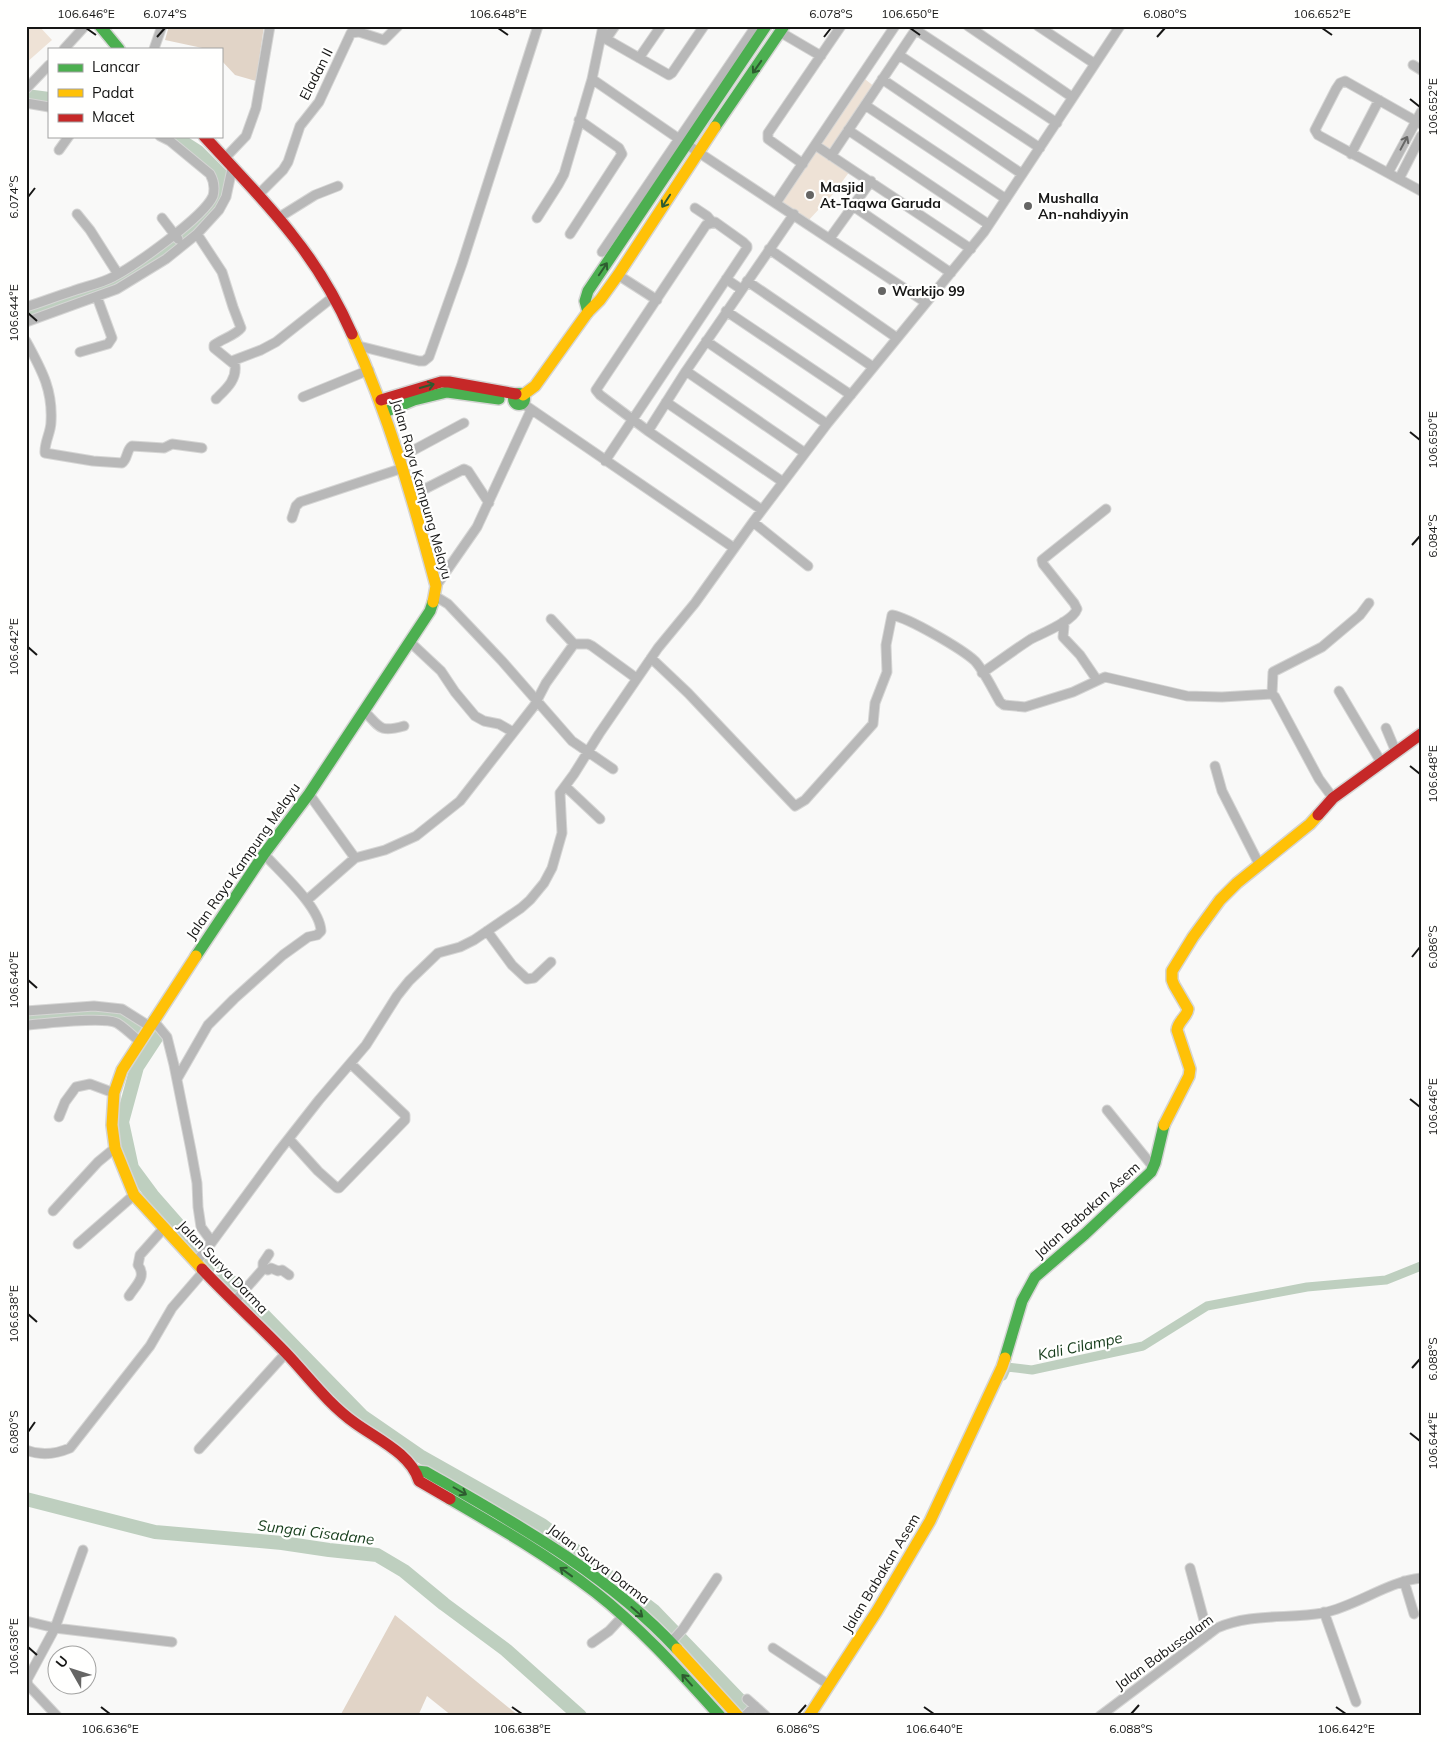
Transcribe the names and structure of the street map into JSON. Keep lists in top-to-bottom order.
{
  "streets": {
    "main road": ["Jalan Raya Kampung Melayu", "Jalan Babakan Asem", "Jalan Surya Darma"],
    "street": ["Eladan II", "Jalan Babussalam"]
  },
  "crossings": [
    ["Eladan II", "Jalan Raya Kampung Melayu"],
    ["Jalan Raya Kampung Melayu", "Jalan Surya Darma"]
  ],
  "water": ["Kali Cilampe", "Sungai Cisadane"],
  "places": ["Masjid At-Taqwa Garuda", "Mushalla An-nahdiyyin", "Warkijo 99"],
  "legend": ["Lancar", "Padat", "Macet"],
  "north": "top left",
  "coordinates": [
    "106.646°E",
    "6.074°S",
    "106.648°E",
    "6.078°S",
    "106.650°E",
    "6.080°S",
    "106.652°E",
    "106.644°E",
    "6.084°S",
    "106.642°E",
    "6.086°S",
    "106.640°E",
    "106.638°E",
    "6.088°S",
    "106.636°E"
  ]
}
